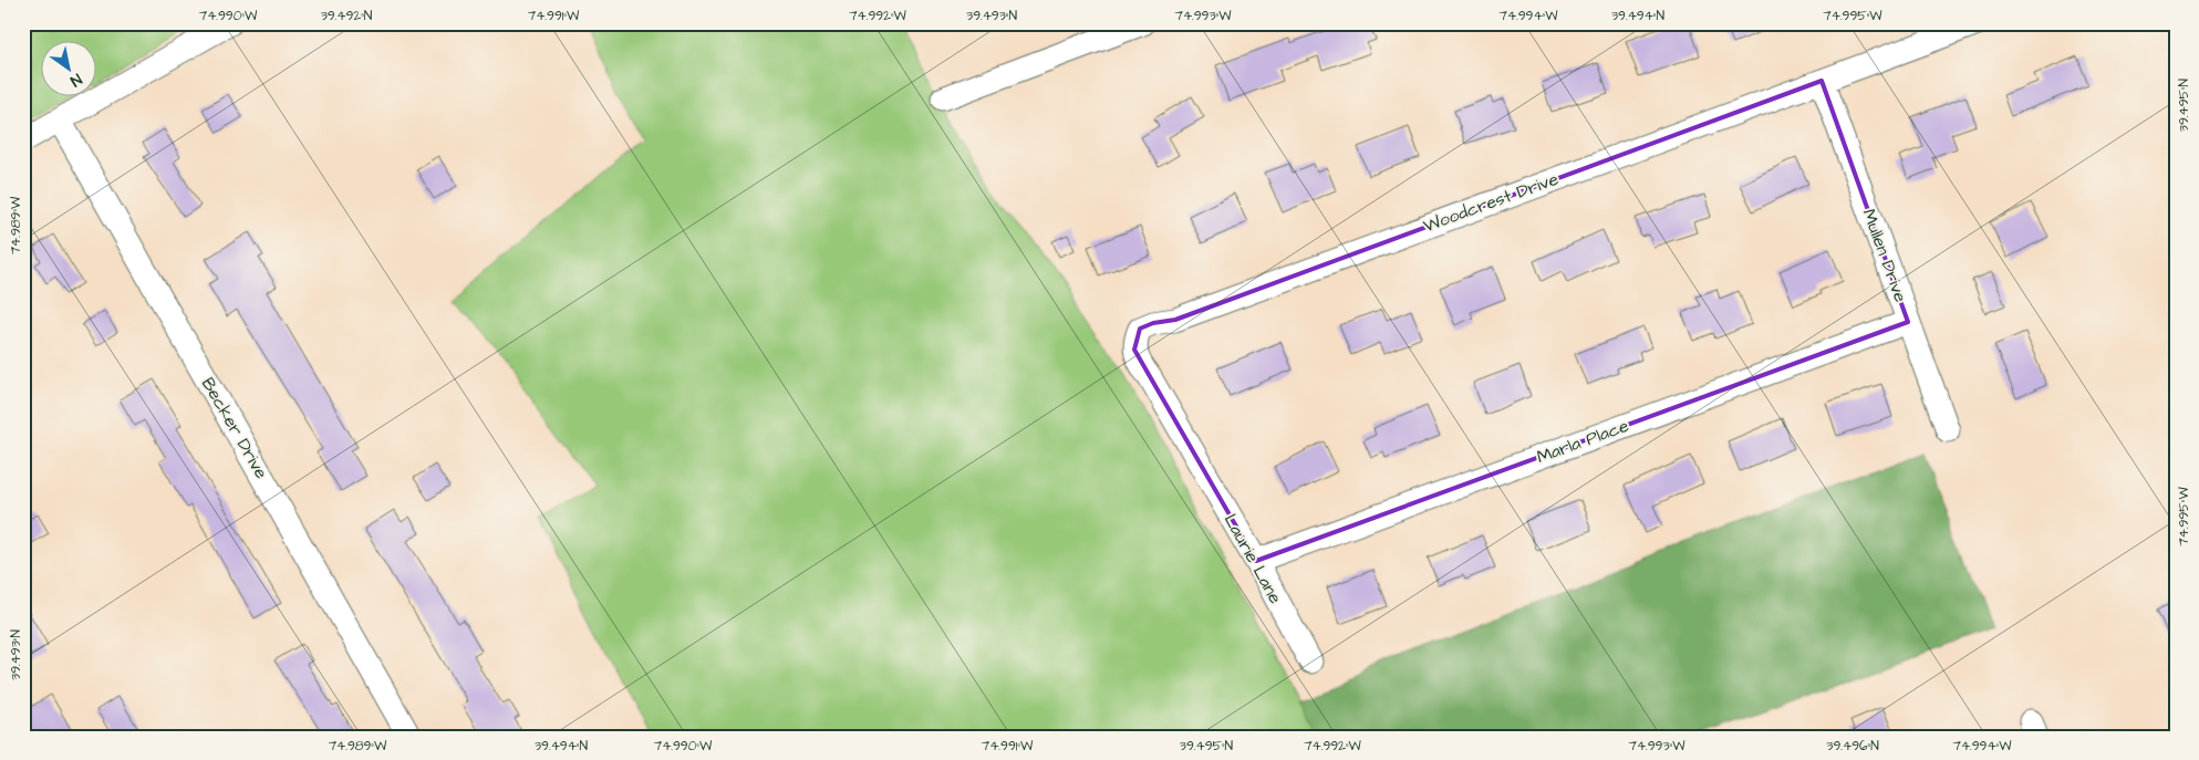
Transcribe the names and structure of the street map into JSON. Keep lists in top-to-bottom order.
{
  "streets": {
    "street": [
      "Woodcrest Drive",
      "Mullen Drive",
      "Becker Drive",
      "Marla Place",
      "Laurie Lane"
    ]
  },
  "crossings": [
    ["Woodcrest Drive", "Mullen Drive"],
    ["Woodcrest Drive", "Laurie Lane"],
    ["Mullen Drive", "Marla Place"],
    ["Marla Place", "Laurie Lane"]
  ],
  "north": "bottom right",
  "coordinates": [
    "74.990°W",
    "39.492°N",
    "74.991°W",
    "74.992°W",
    "39.493°N",
    "74.993°W",
    "74.994°W",
    "39.494°N",
    "74.995°W",
    "39.495°N",
    "74.989°W",
    "39.496°N"
  ]
}
